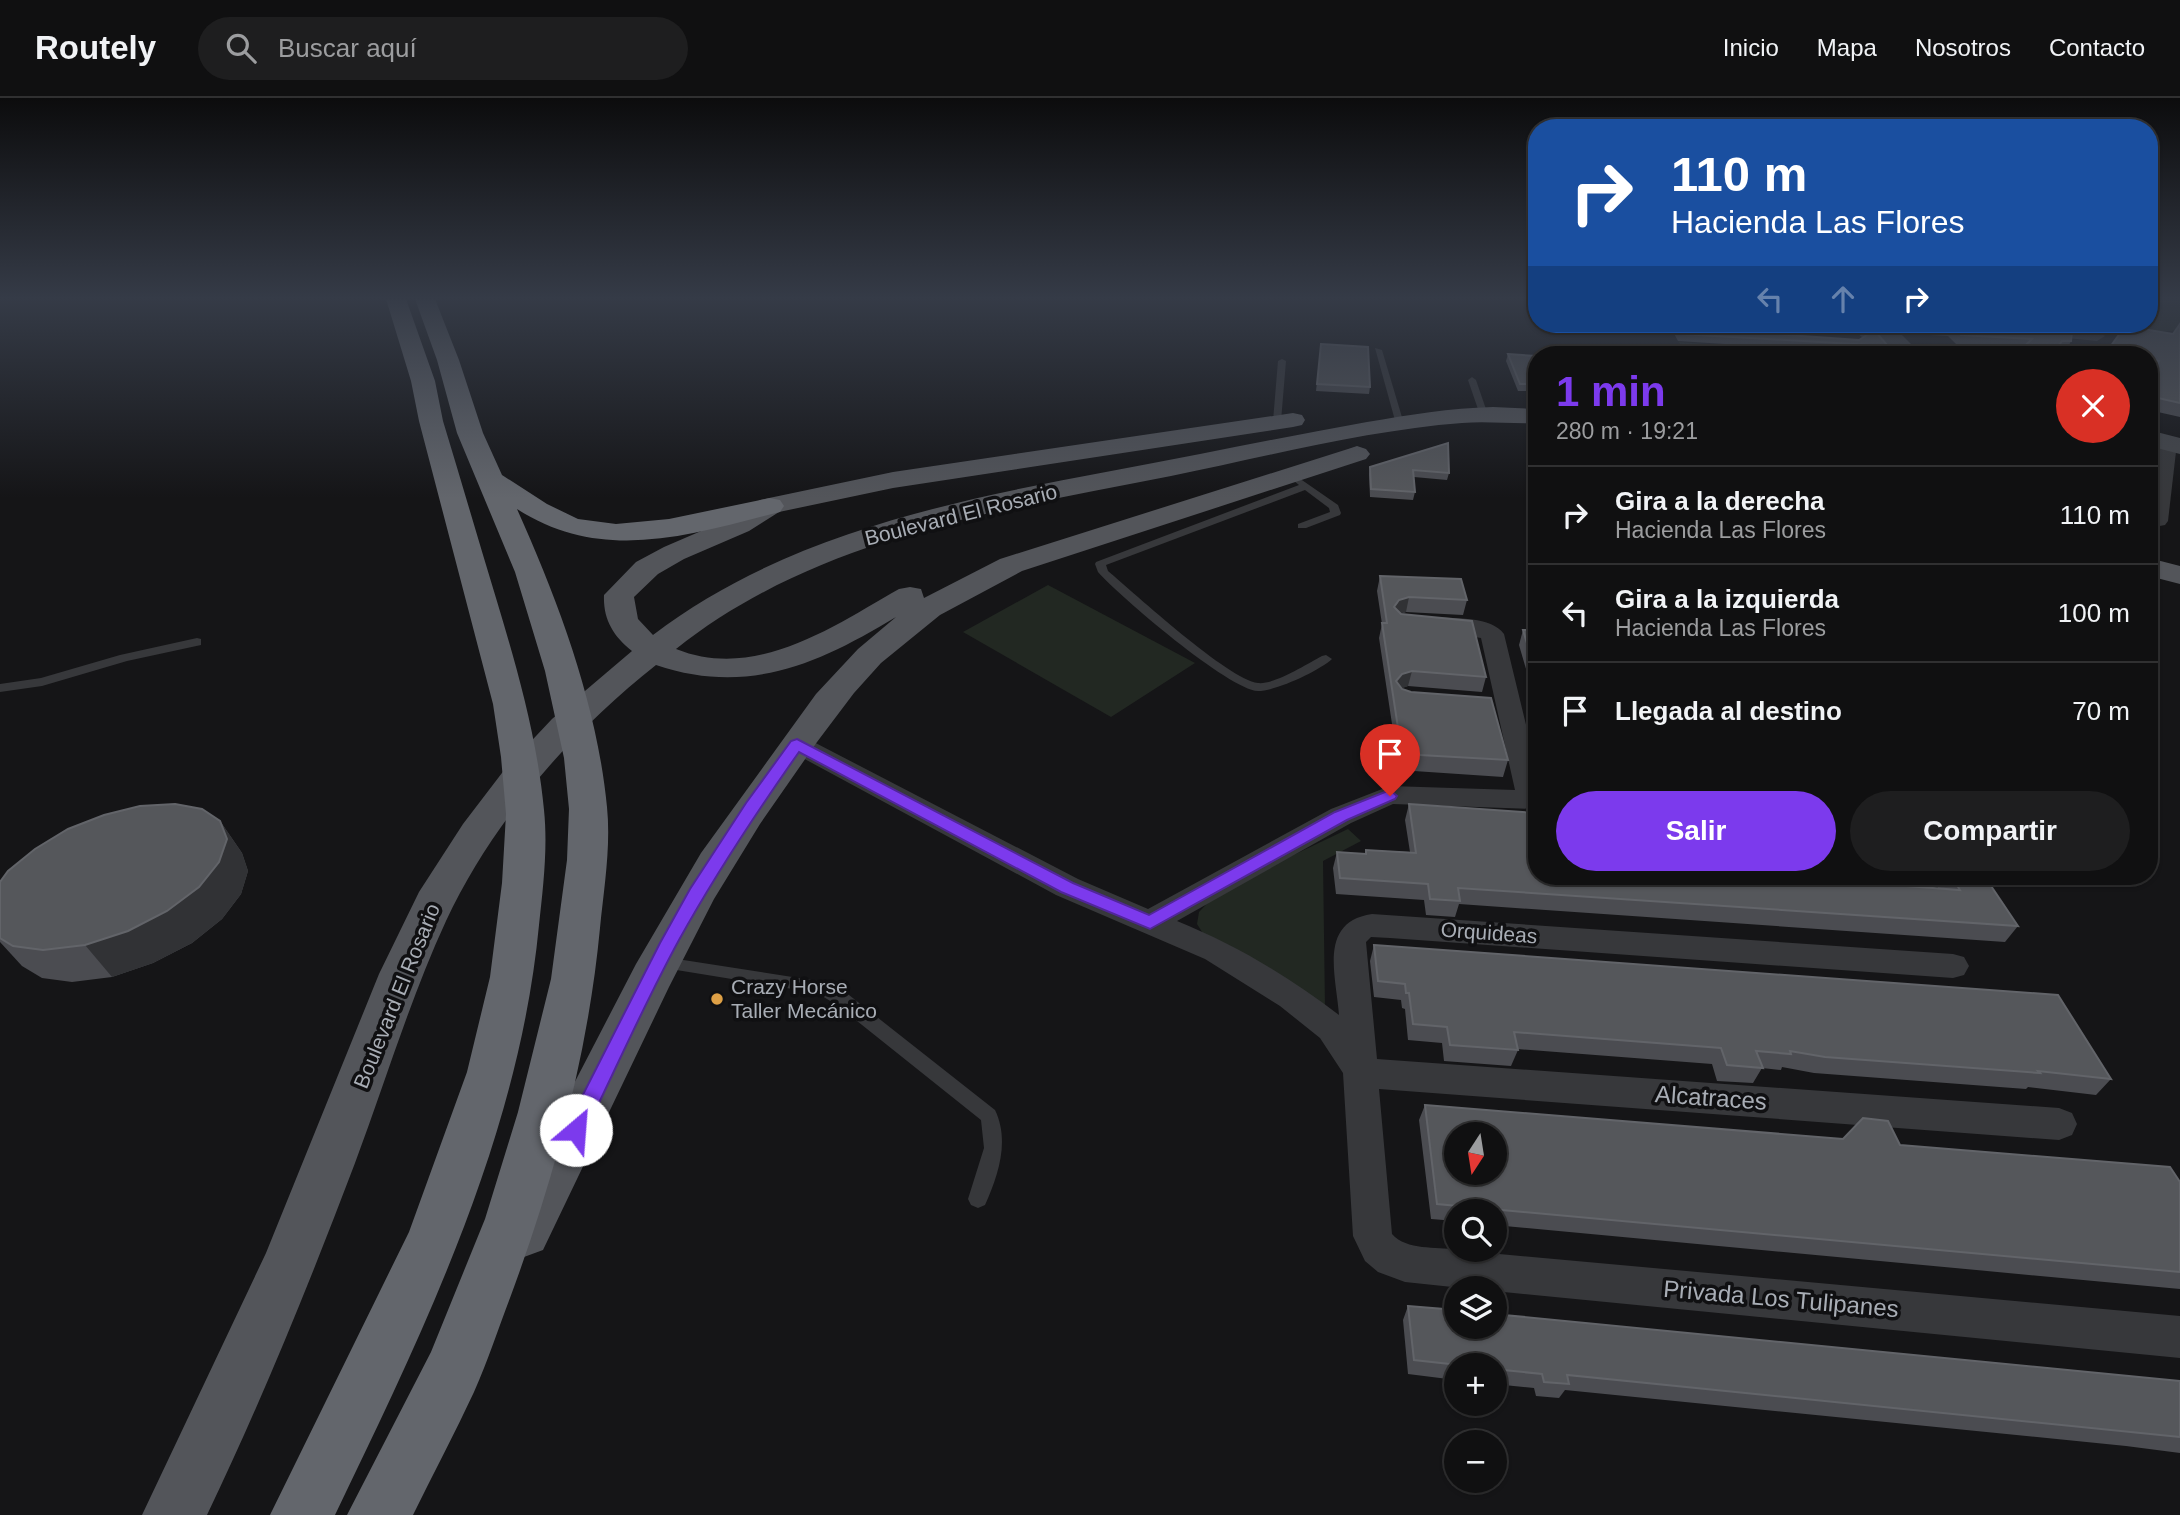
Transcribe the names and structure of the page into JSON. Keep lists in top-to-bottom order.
{
  "streets": {
    "main road": ["Boulevard El Rosario"],
    "street": ["Orquideas", "Alcatraces", "Privada Los Tulipanes"]
  },
  "crossings": [
    ["Orquideas", "Alcatraces"],
    ["Orquideas", "Privada Los Tulipanes"]
  ],
  "places": ["Crazy Horse Taller Mecánico"],
  "north": "bottom",
  "page": {
    "header": "Routely",
    "search": "Buscar aquí",
    "nav": [
      "Inicio",
      "Mapa",
      "Nosotros",
      "Contacto"
    ],
    "turn": ["110 m", "Hacienda Las Flores"],
    "heading": ["1 min", "280 m · 19:21"],
    "list": [
      {
        "name": "Gira a la derecha",
        "note": "Hacienda Las Flores",
        "value": "110 m"
      },
      {
        "name": "Gira a la izquierda",
        "note": "Hacienda Las Flores",
        "value": "100 m"
      },
      {
        "name": "Llegada al destino",
        "value": "70 m"
      }
    ],
    "buttons": ["Salir", "Compartir"],
    "map_buttons": ["+", "−"]
  }
}
